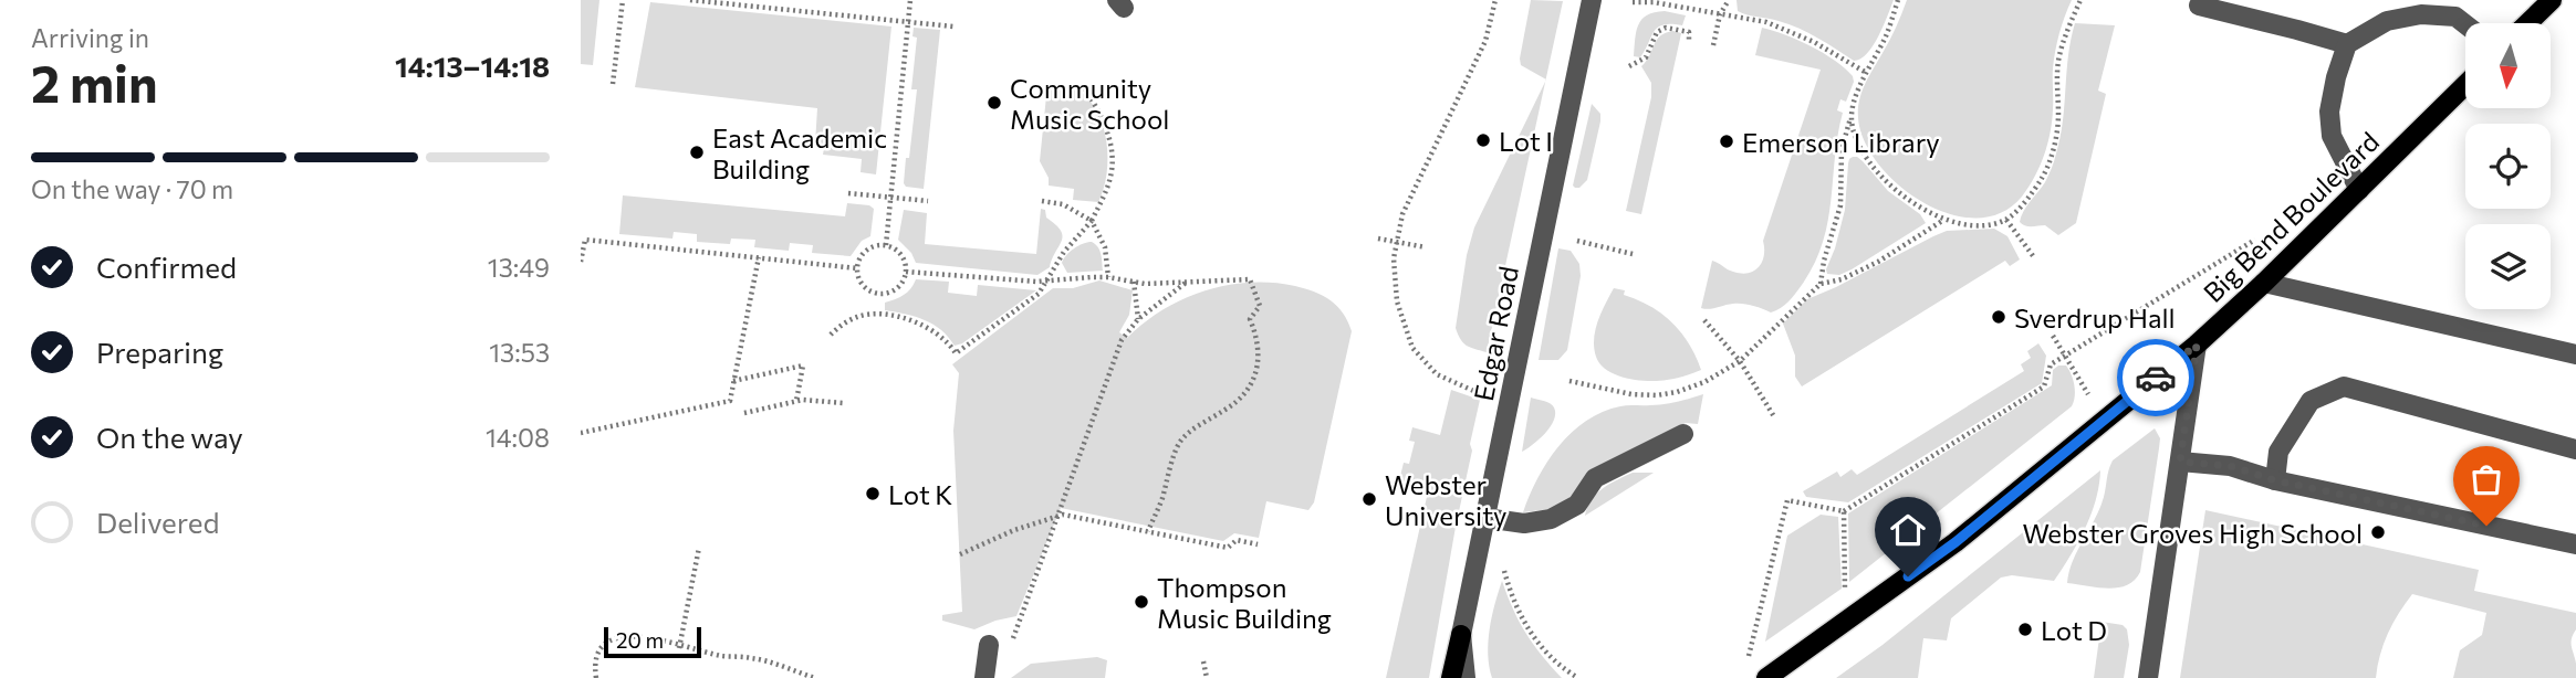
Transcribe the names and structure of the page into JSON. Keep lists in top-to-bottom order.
{
  "streets": {
    "main road": ["Big Bend Boulevard"],
    "street": ["Edgar Road"]
  },
  "places": [
    "Community Music School",
    "Lot I",
    "Emerson Library",
    "East Academic Building",
    "Sverdrup Hall",
    "Lot K",
    "Webster University",
    "Webster Groves High School",
    "Thompson Music Building",
    "Lot D"
  ],
  "scale_bar": "20 m",
  "north": "bottom",
  "page": {
    "heading": ["2 min", "Arriving in", "14:13–14:18"],
    "bar": "On the way · 70 m",
    "list": [
      ["Confirmed", "13:49"],
      ["Preparing", "13:53"],
      ["On the way", "14:08"],
      "Delivered"
    ],
    "scale": "20 m"
  }
}
